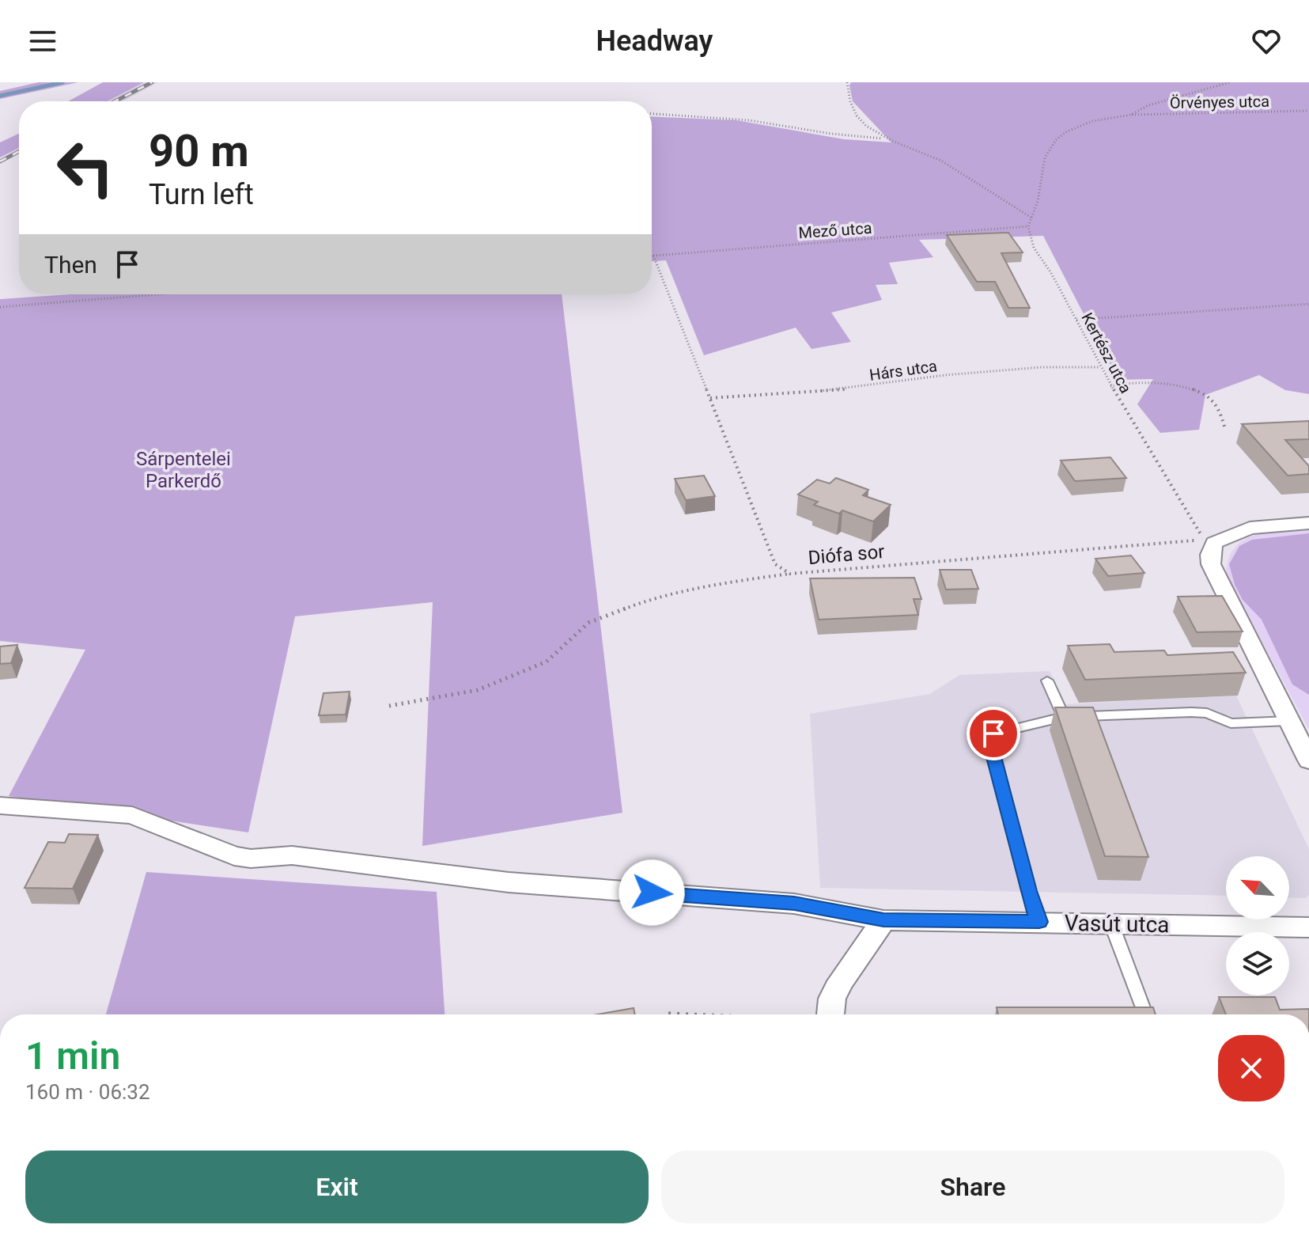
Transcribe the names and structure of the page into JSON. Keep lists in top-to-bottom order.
{
  "streets": {
    "street": ["Vasút utca"],
    "path": [
      "Örvényes utca",
      "Mező utca",
      "Kertész utca",
      "Hárs utca",
      "Diófa sor"
    ]
  },
  "crossings": [
    ["Mező utca", "Kertész utca"],
    ["Mező utca", "Diófa sor"],
    ["Kertész utca", "Hárs utca"],
    ["Kertész utca", "Diófa sor"],
    ["Hárs utca", "Diófa sor"]
  ],
  "parks": ["Sárpentelei Parkerdő"],
  "north": "top left",
  "page": {
    "header": "Headway",
    "turn": ["90 m", "Turn left"],
    "then": "Then",
    "heading": ["1 min", "160 m · 06:32"],
    "buttons": ["Exit", "Share"]
  }
}
